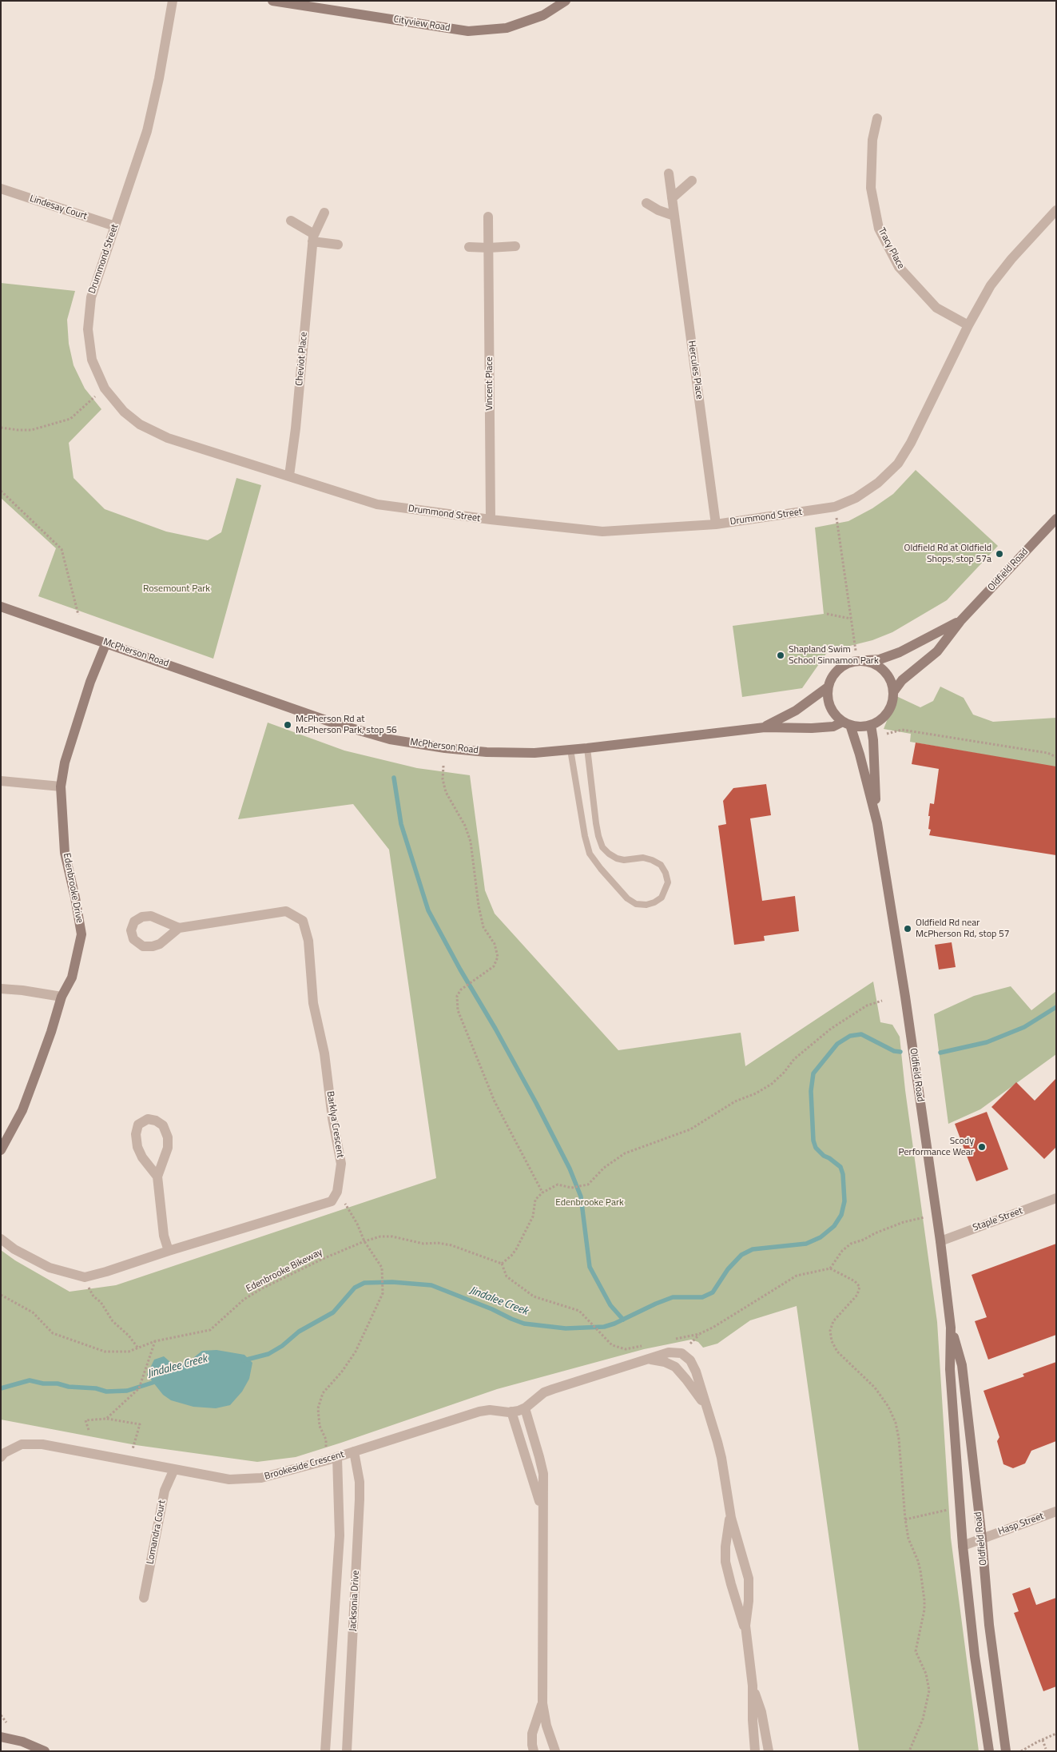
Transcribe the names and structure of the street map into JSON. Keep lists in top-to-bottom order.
{
  "streets": {
    "street": [
      "Cityview Road",
      "Lindesay Court",
      "Tracy Place",
      "Drummond Street",
      "Cheviot Place",
      "Hercules Place",
      "Vincent Place",
      "Oldfield Road",
      "McPherson Road",
      "Edenbrooke Drive",
      "Barklya Crescent",
      "Staple Street",
      "Brookeside Crescent",
      "Hasp Street",
      "Lomandra Court",
      "Jacksonia Drive"
    ],
    "path": ["Edenbrooke Bikeway"]
  },
  "crossings": [
    ["Lindesay Court", "Drummond Street"],
    ["Tracy Place", "Drummond Street"],
    ["Drummond Street", "Cheviot Place"],
    ["Drummond Street", "Hercules Place"],
    ["Drummond Street", "Vincent Place"],
    ["Oldfield Road", "Staple Street"],
    ["Oldfield Road", "Hasp Street"],
    ["McPherson Road", "Edenbrooke Drive"],
    ["Brookeside Crescent", "Lomandra Court"],
    ["Brookeside Crescent", "Jacksonia Drive"]
  ],
  "water": ["Jindalee Creek"],
  "parks": ["Rosemount Park", "Edenbrooke Park"],
  "places": [
    "Oldfield Rd at Oldfield Shops, stop 57a",
    "Shapland Swim School Sinnamon Park",
    "McPherson Rd at McPherson Park, stop 56",
    "Oldfield Rd near McPherson Rd, stop 57",
    "Scody Performance Wear"
  ]
}
